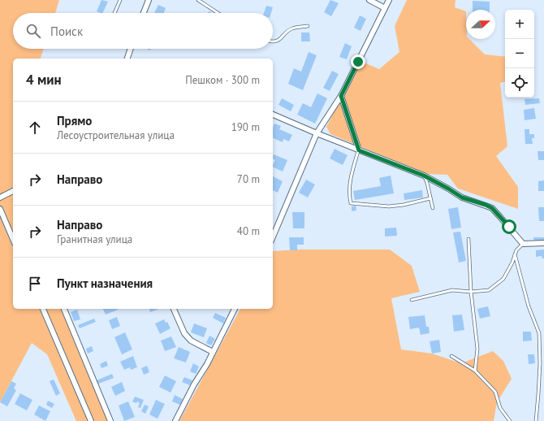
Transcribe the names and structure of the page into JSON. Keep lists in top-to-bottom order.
{
  "north": "right",
  "page": {
    "map_buttons": ["+", "−"],
    "search": "Поиск",
    "heading": ["4 мин", "Пешком · 300 m"],
    "list": [
      ["Прямо", "Лесоустроительная улица", "190 m"],
      ["Направо", "70 m"],
      ["Направо", "Гранитная улица", "40 m"],
      "Пункт назначения"
    ]
  }
}
